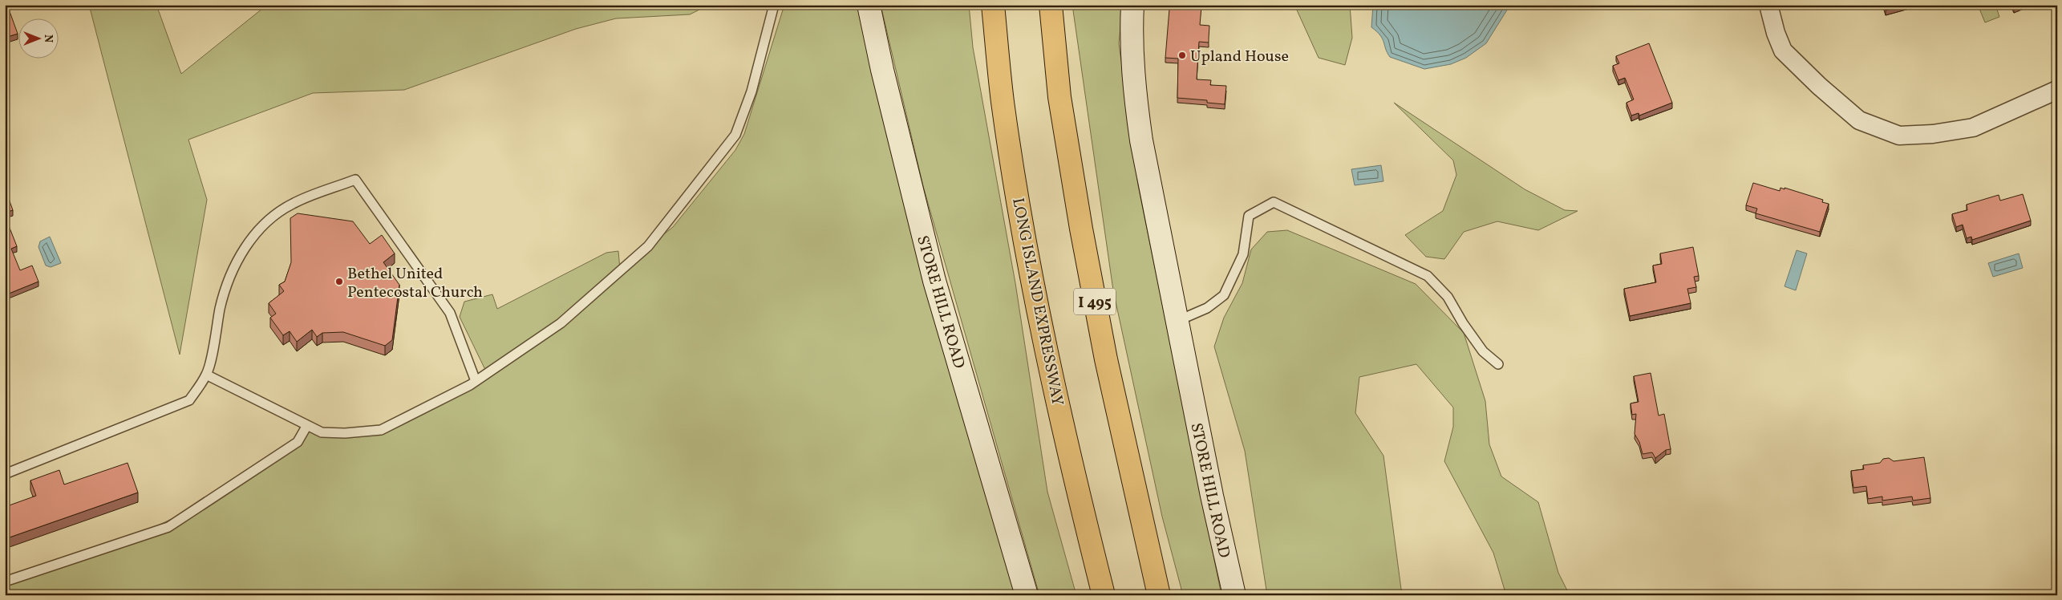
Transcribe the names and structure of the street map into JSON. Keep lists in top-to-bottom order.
{
  "streets": {
    "highway": ["LONG ISLAND EXPRESSWAY", "I 495"],
    "main road": ["STORE HILL ROAD"]
  },
  "places": ["Upland House", "Bethel United Pentecostal Church"],
  "north": "right"
}
